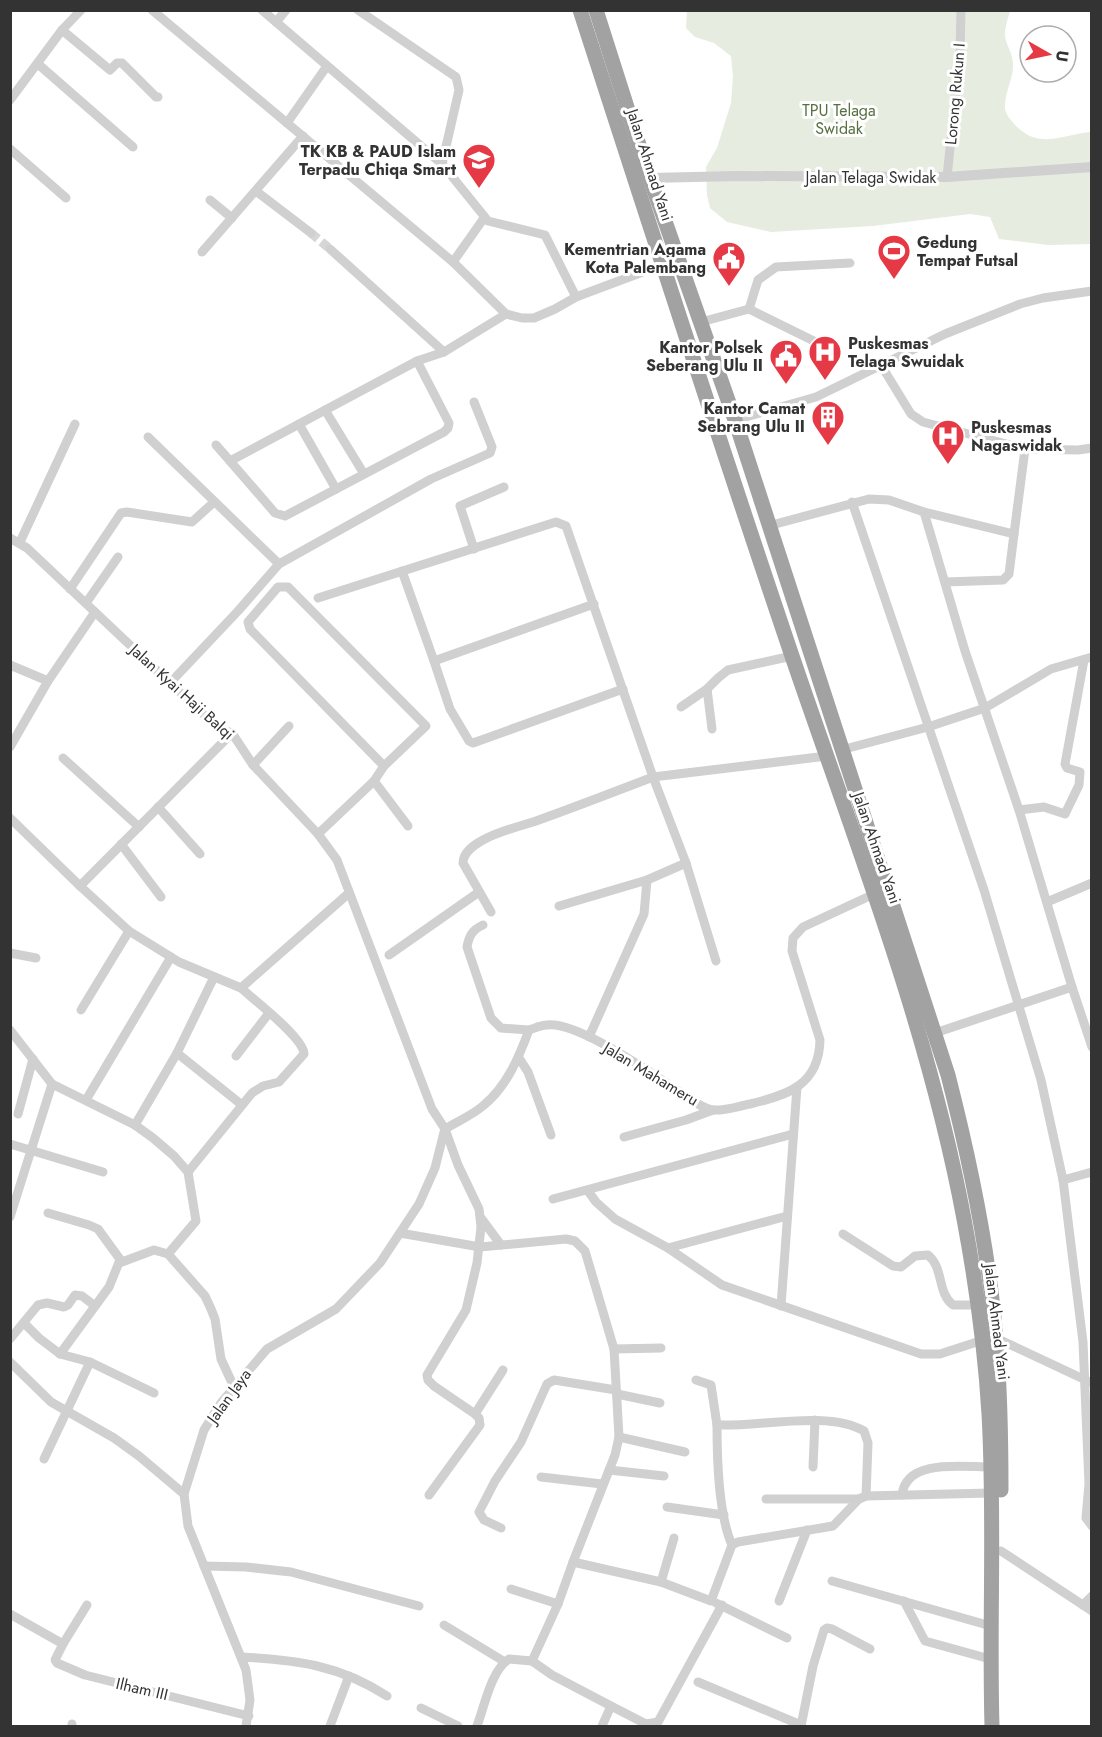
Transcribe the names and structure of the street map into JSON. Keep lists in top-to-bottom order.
{
  "streets": {
    "highway": ["Jalan Ahmad Yani"],
    "street": [
      "Lorong Rukun I",
      "Jalan Telaga Swidak",
      "Jalan Kyai Haji Balqi",
      "Jalan Mahameru",
      "Jalan Jaya",
      "Ilham III"
    ]
  },
  "crossings": [
    ["Lorong Rukun I", "Jalan Telaga Swidak"],
    ["Jalan Ahmad Yani", "Jalan Telaga Swidak"],
    ["Jalan Ahmad Yani", "Jalan Mahameru"],
    ["Jalan Kyai Haji Balqi", "Jalan Jaya"],
    ["Jalan Jaya", "Ilham III"]
  ],
  "parks": ["TPU Telaga Swidak"],
  "places": {
    "school or university": ["TK KB & PAUD Islam Terpadu Chiqa Smart"],
    "sports": ["Gedung Tempat Futsal"],
    "public building": ["Kementrian Agama Kota Palembang", "Kantor Polsek Seberang Ulu II"],
    "hospital": ["Puskesmas Telaga Swuidak", "Puskesmas Nagaswidak"],
    "building": ["Kantor Camat Sebrang Ulu II"]
  },
  "north": "right"
}
